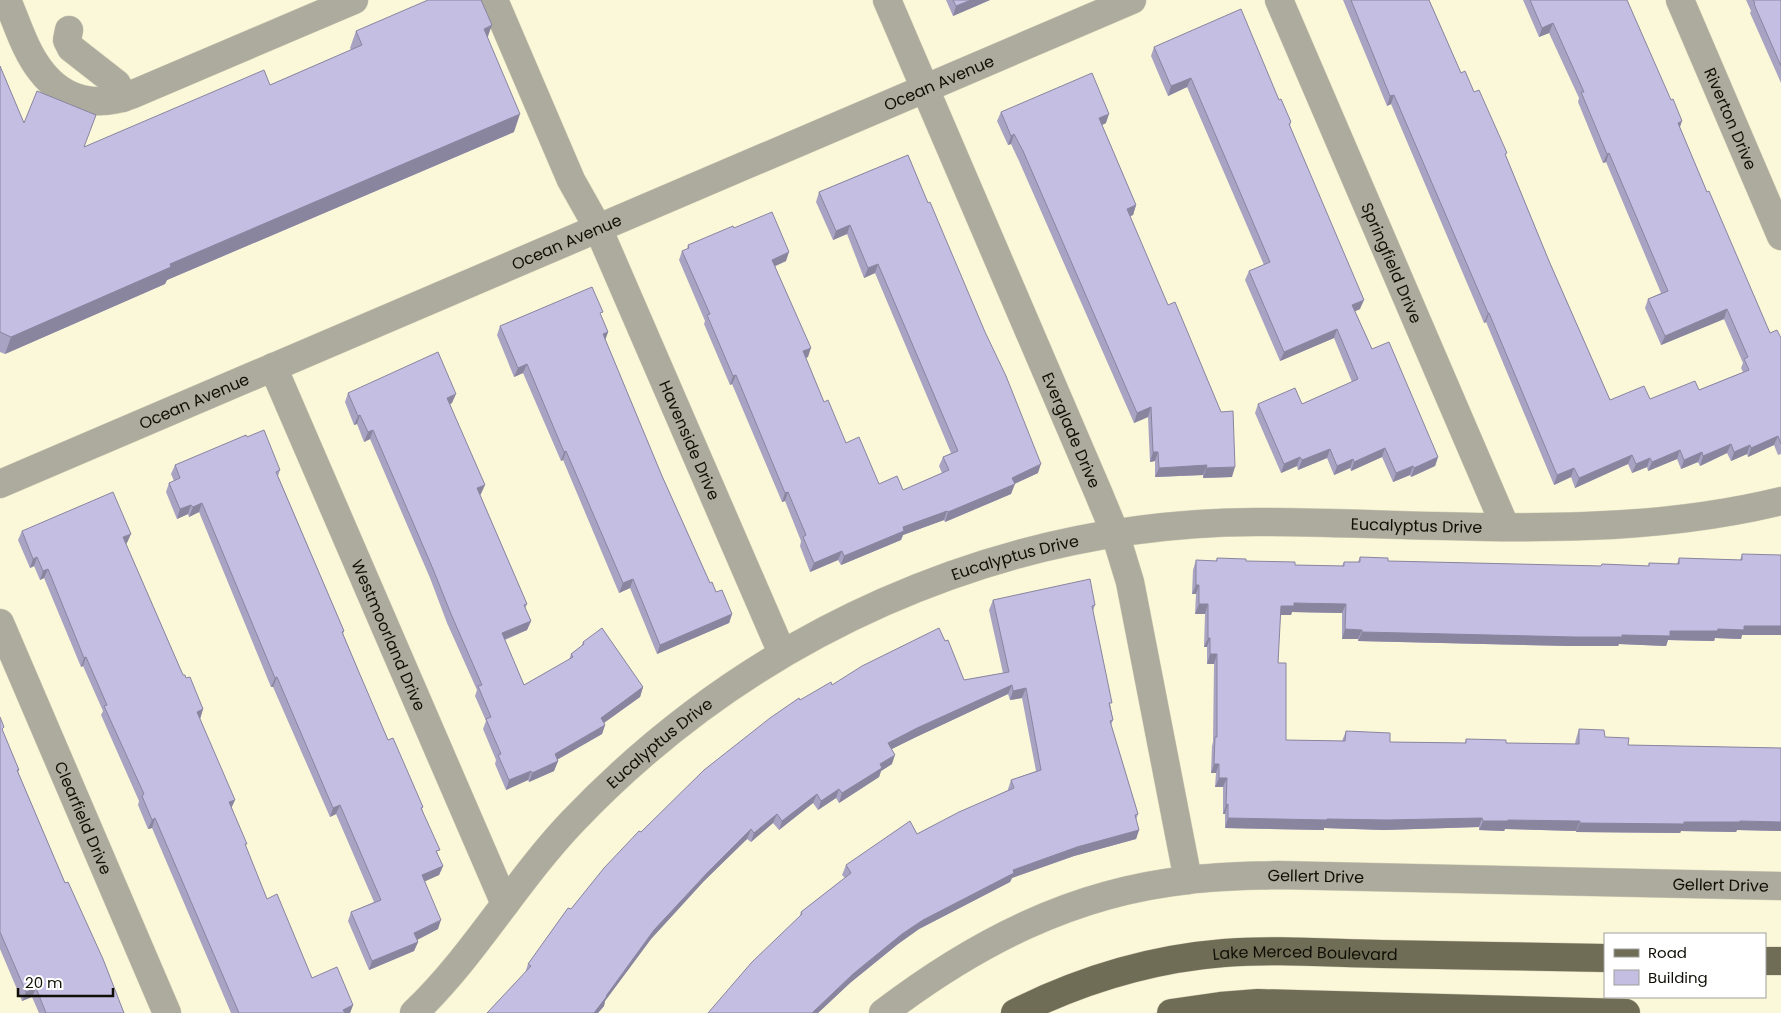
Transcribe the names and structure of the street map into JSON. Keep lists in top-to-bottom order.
{
  "streets": {
    "main road": ["Lake Merced Boulevard"],
    "street": [
      "Ocean Avenue",
      "Riverton Drive",
      "Springfield Drive",
      "Everglade Drive",
      "Havenside Drive",
      "Eucalyptus Drive",
      "Westmoorland Drive",
      "Clearfield Drive",
      "Gellert Drive"
    ]
  },
  "crossings": [
    ["Ocean Avenue", "Everglade Drive"],
    ["Ocean Avenue", "Havenside Drive"],
    ["Ocean Avenue", "Westmoorland Drive"],
    ["Springfield Drive", "Eucalyptus Drive"],
    ["Everglade Drive", "Eucalyptus Drive"],
    ["Everglade Drive", "Gellert Drive"],
    ["Havenside Drive", "Eucalyptus Drive"],
    ["Eucalyptus Drive", "Westmoorland Drive"]
  ],
  "legend": ["Road", "Building"],
  "scale_bar": "20 m"
}
